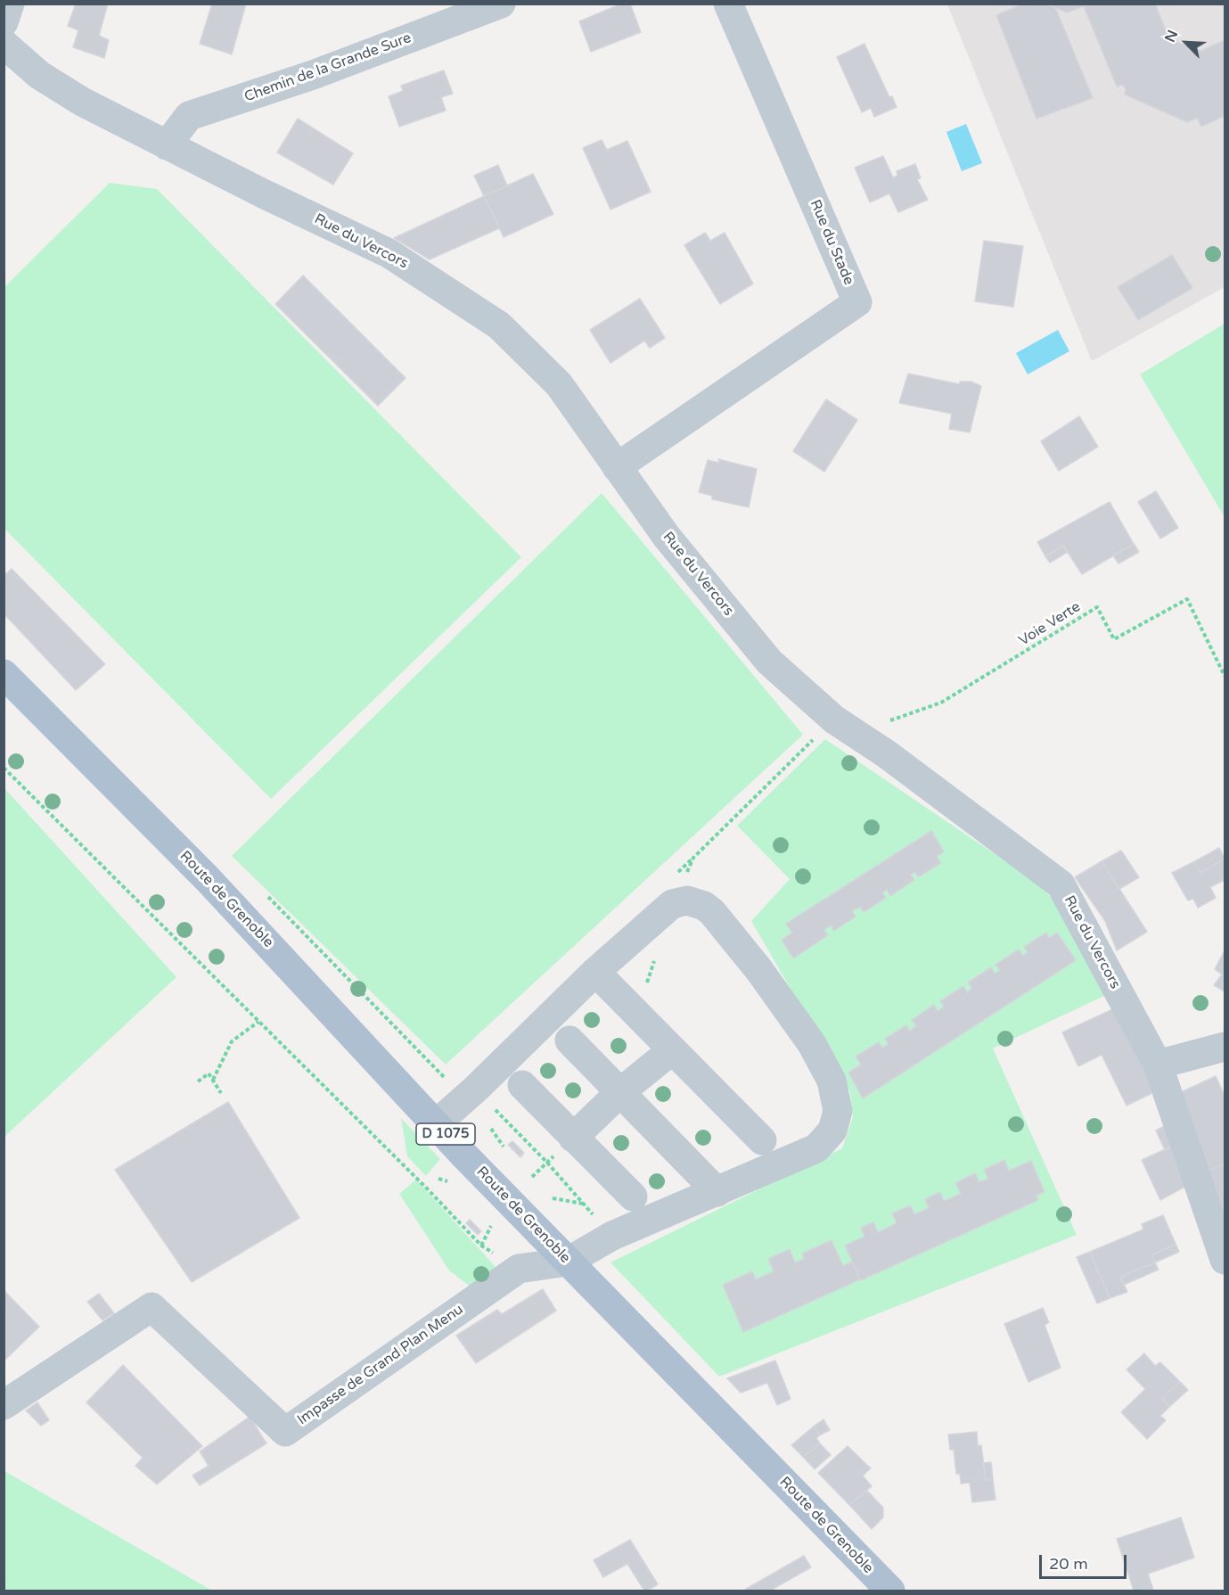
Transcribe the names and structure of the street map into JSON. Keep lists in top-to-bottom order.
{
  "streets": {
    "main road": ["Route de Grenoble", "D 1075"],
    "street": [
      "Chemin de la Grande Sure",
      "Rue du Vercors",
      "Rue du Stade",
      "Impasse de Grand Plan Menu"
    ],
    "path": ["Voie Verte"]
  },
  "crossings": [
    ["Chemin de la Grande Sure", "Rue du Vercors"],
    ["Rue du Vercors", "Rue du Stade"],
    ["Rue du Vercors", "Voie Verte"],
    ["Route de Grenoble", "Impasse de Grand Plan Menu"]
  ],
  "scale_bar": "20 m",
  "north": "top left"
}
